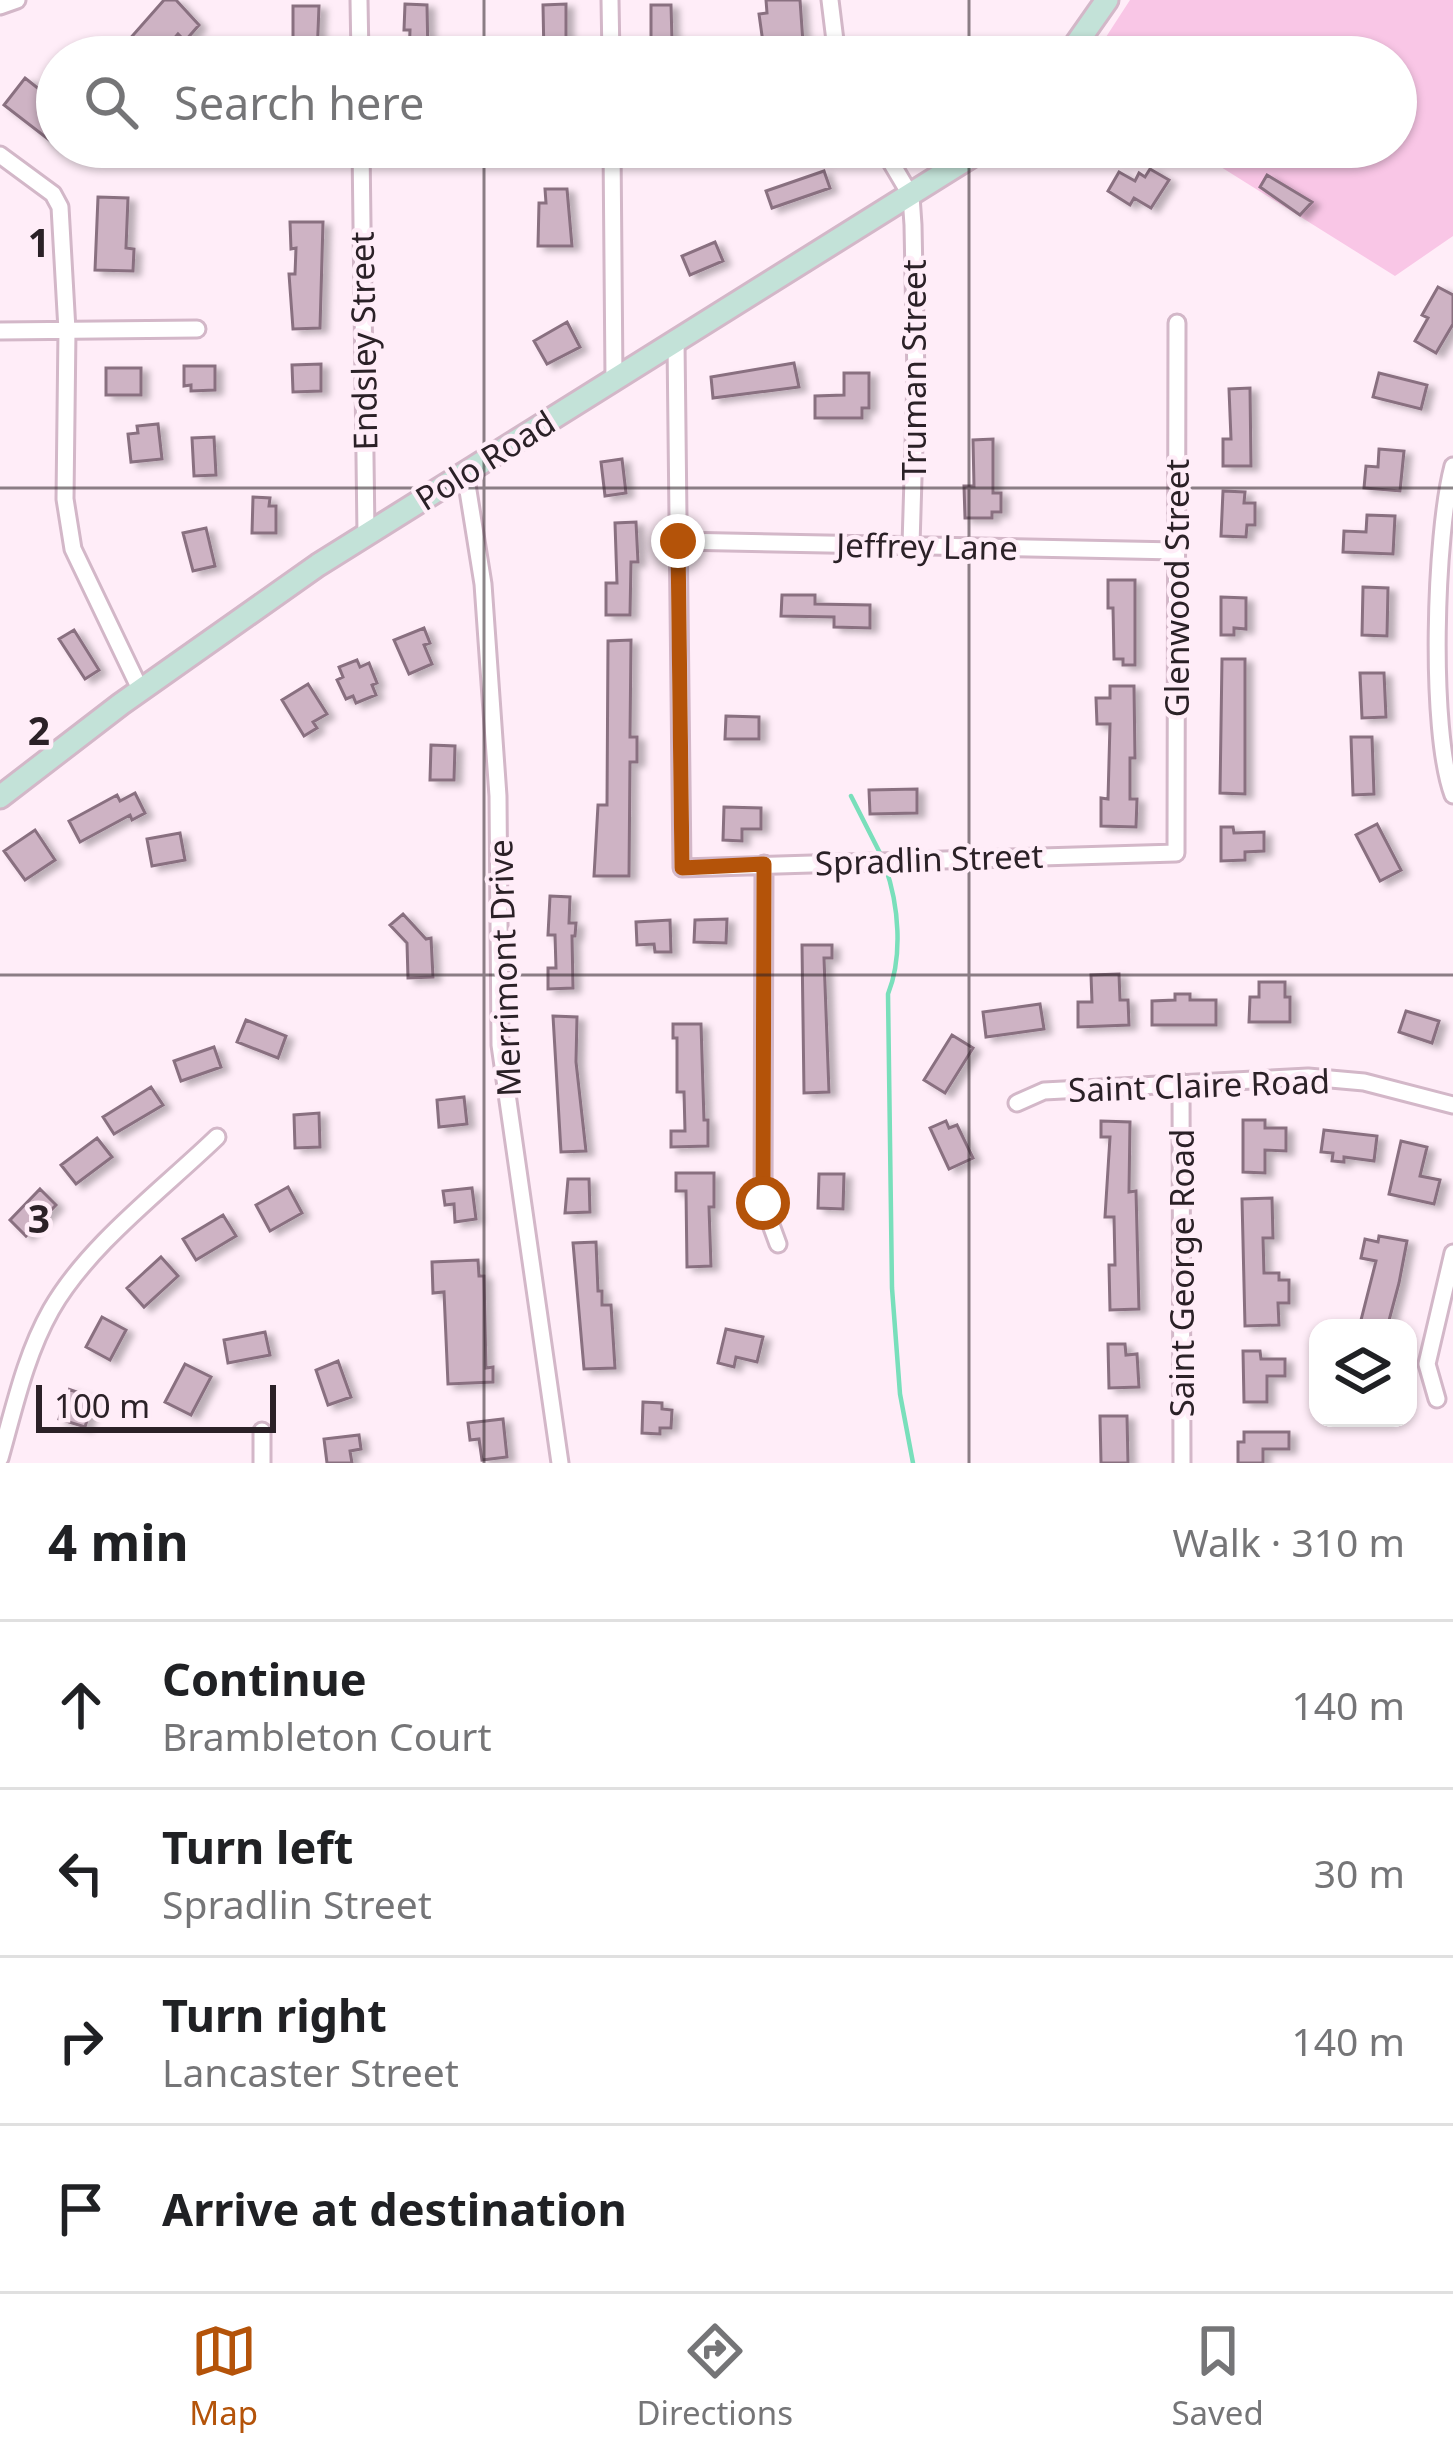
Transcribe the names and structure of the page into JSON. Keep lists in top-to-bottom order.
{
  "streets": {
    "main road": ["Polo Road"],
    "street": [
      "Endsley Street",
      "Truman Street",
      "Jeffrey Lane",
      "Glenwood Street",
      "Spradlin Street",
      "Merrimont Drive",
      "Saint Claire Road",
      "Saint George Road"
    ]
  },
  "crossings": [
    ["Endsley Street", "Polo Road"],
    ["Truman Street", "Polo Road"],
    ["Truman Street", "Jeffrey Lane"],
    ["Polo Road", "Merrimont Drive"],
    ["Jeffrey Lane", "Glenwood Street"],
    ["Jeffrey Lane", "Spradlin Street"],
    ["Glenwood Street", "Spradlin Street"],
    ["Saint Claire Road", "Saint George Road"]
  ],
  "scale_bar": "100 m",
  "page": {
    "search": "Search here",
    "scale": "100 m",
    "heading": ["4 min", "Walk · 310 m"],
    "list": [
      ["Continue", "Brambleton Court", "140 m"],
      ["Turn left", "Spradlin Street", "30 m"],
      ["Turn right", "Lancaster Street", "140 m"],
      "Arrive at destination"
    ],
    "nav": ["Map", "Directions", "Saved"]
  },
  "grid": {
    "rows": ["1", "2", "3"]
  }
}
